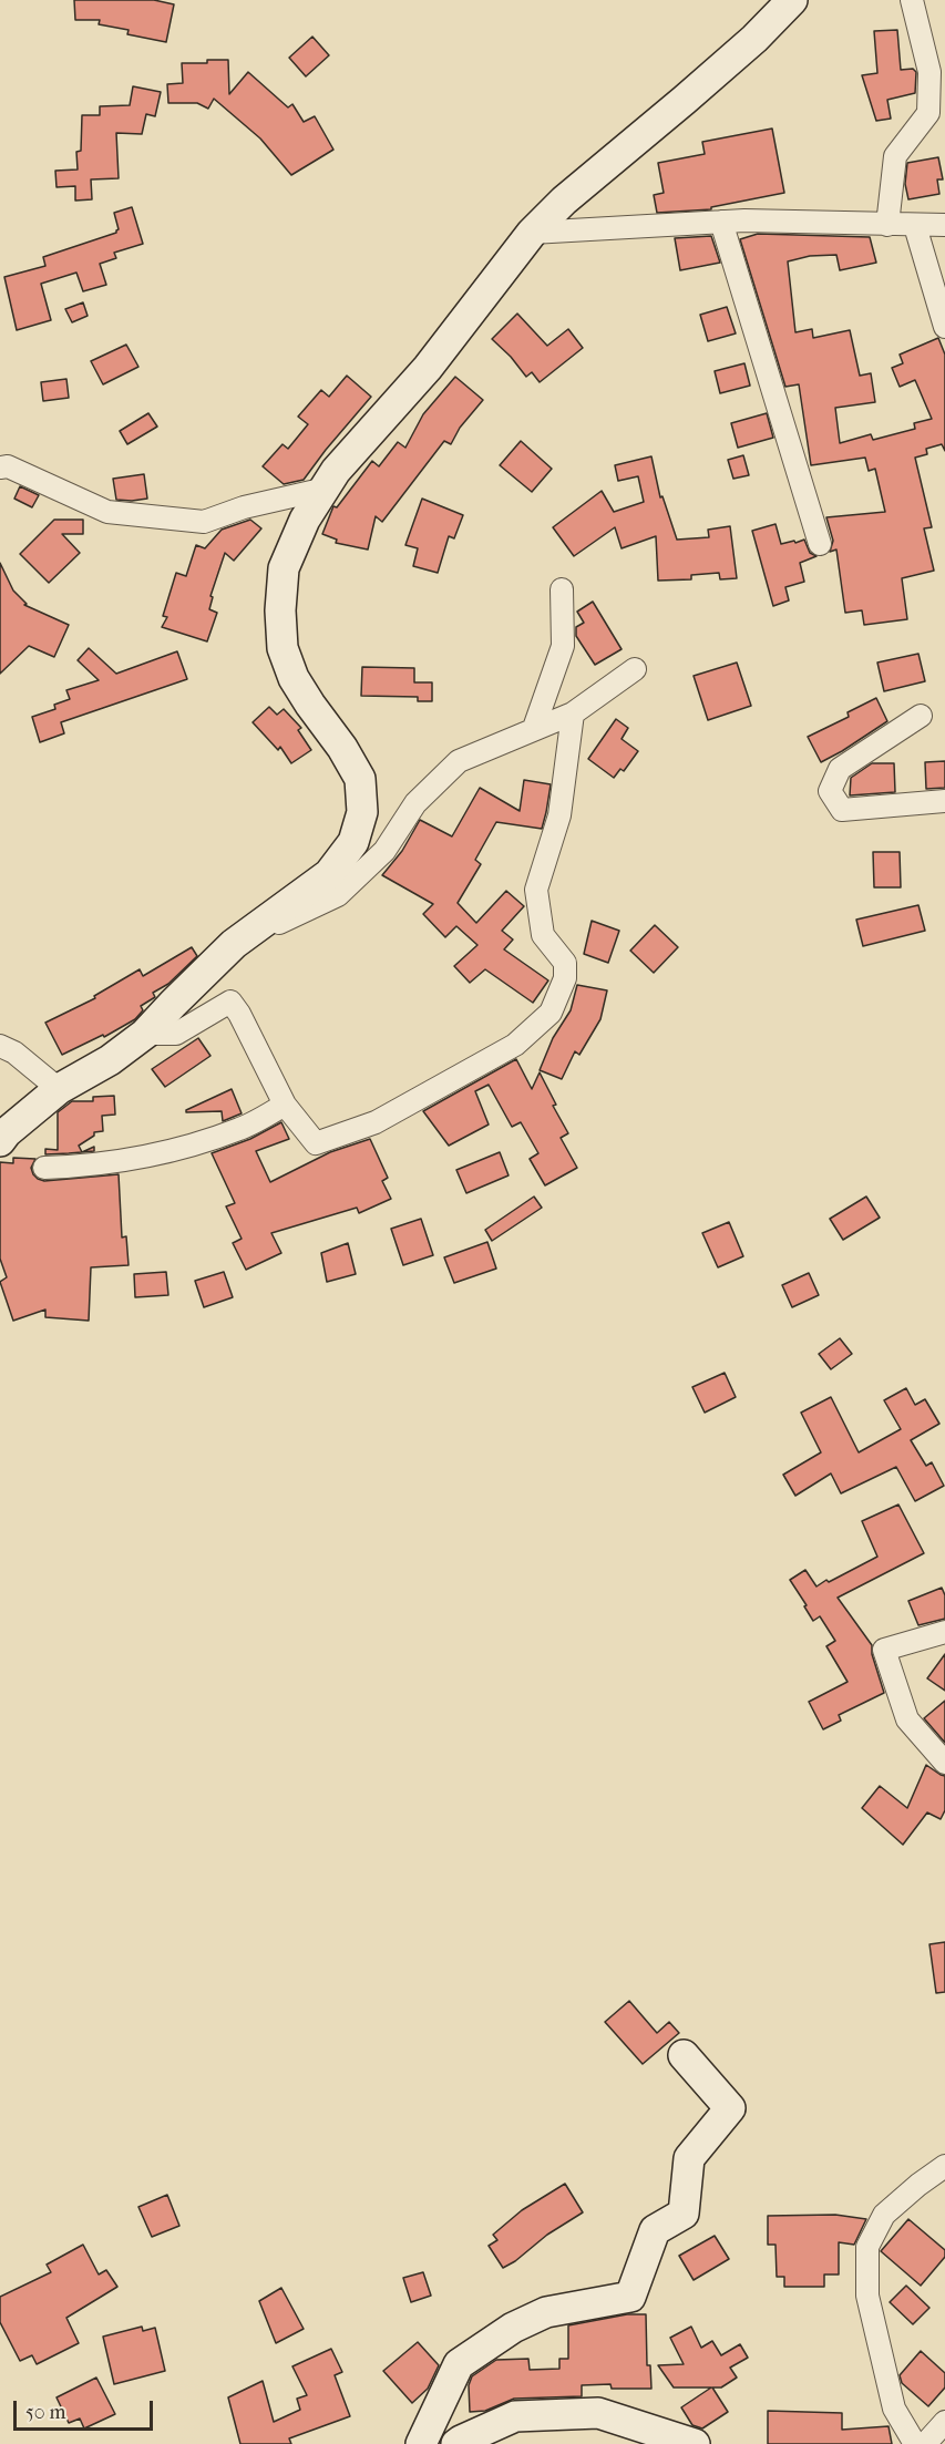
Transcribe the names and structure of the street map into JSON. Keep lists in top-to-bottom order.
{
  "scale_bar": "50 m"
}
